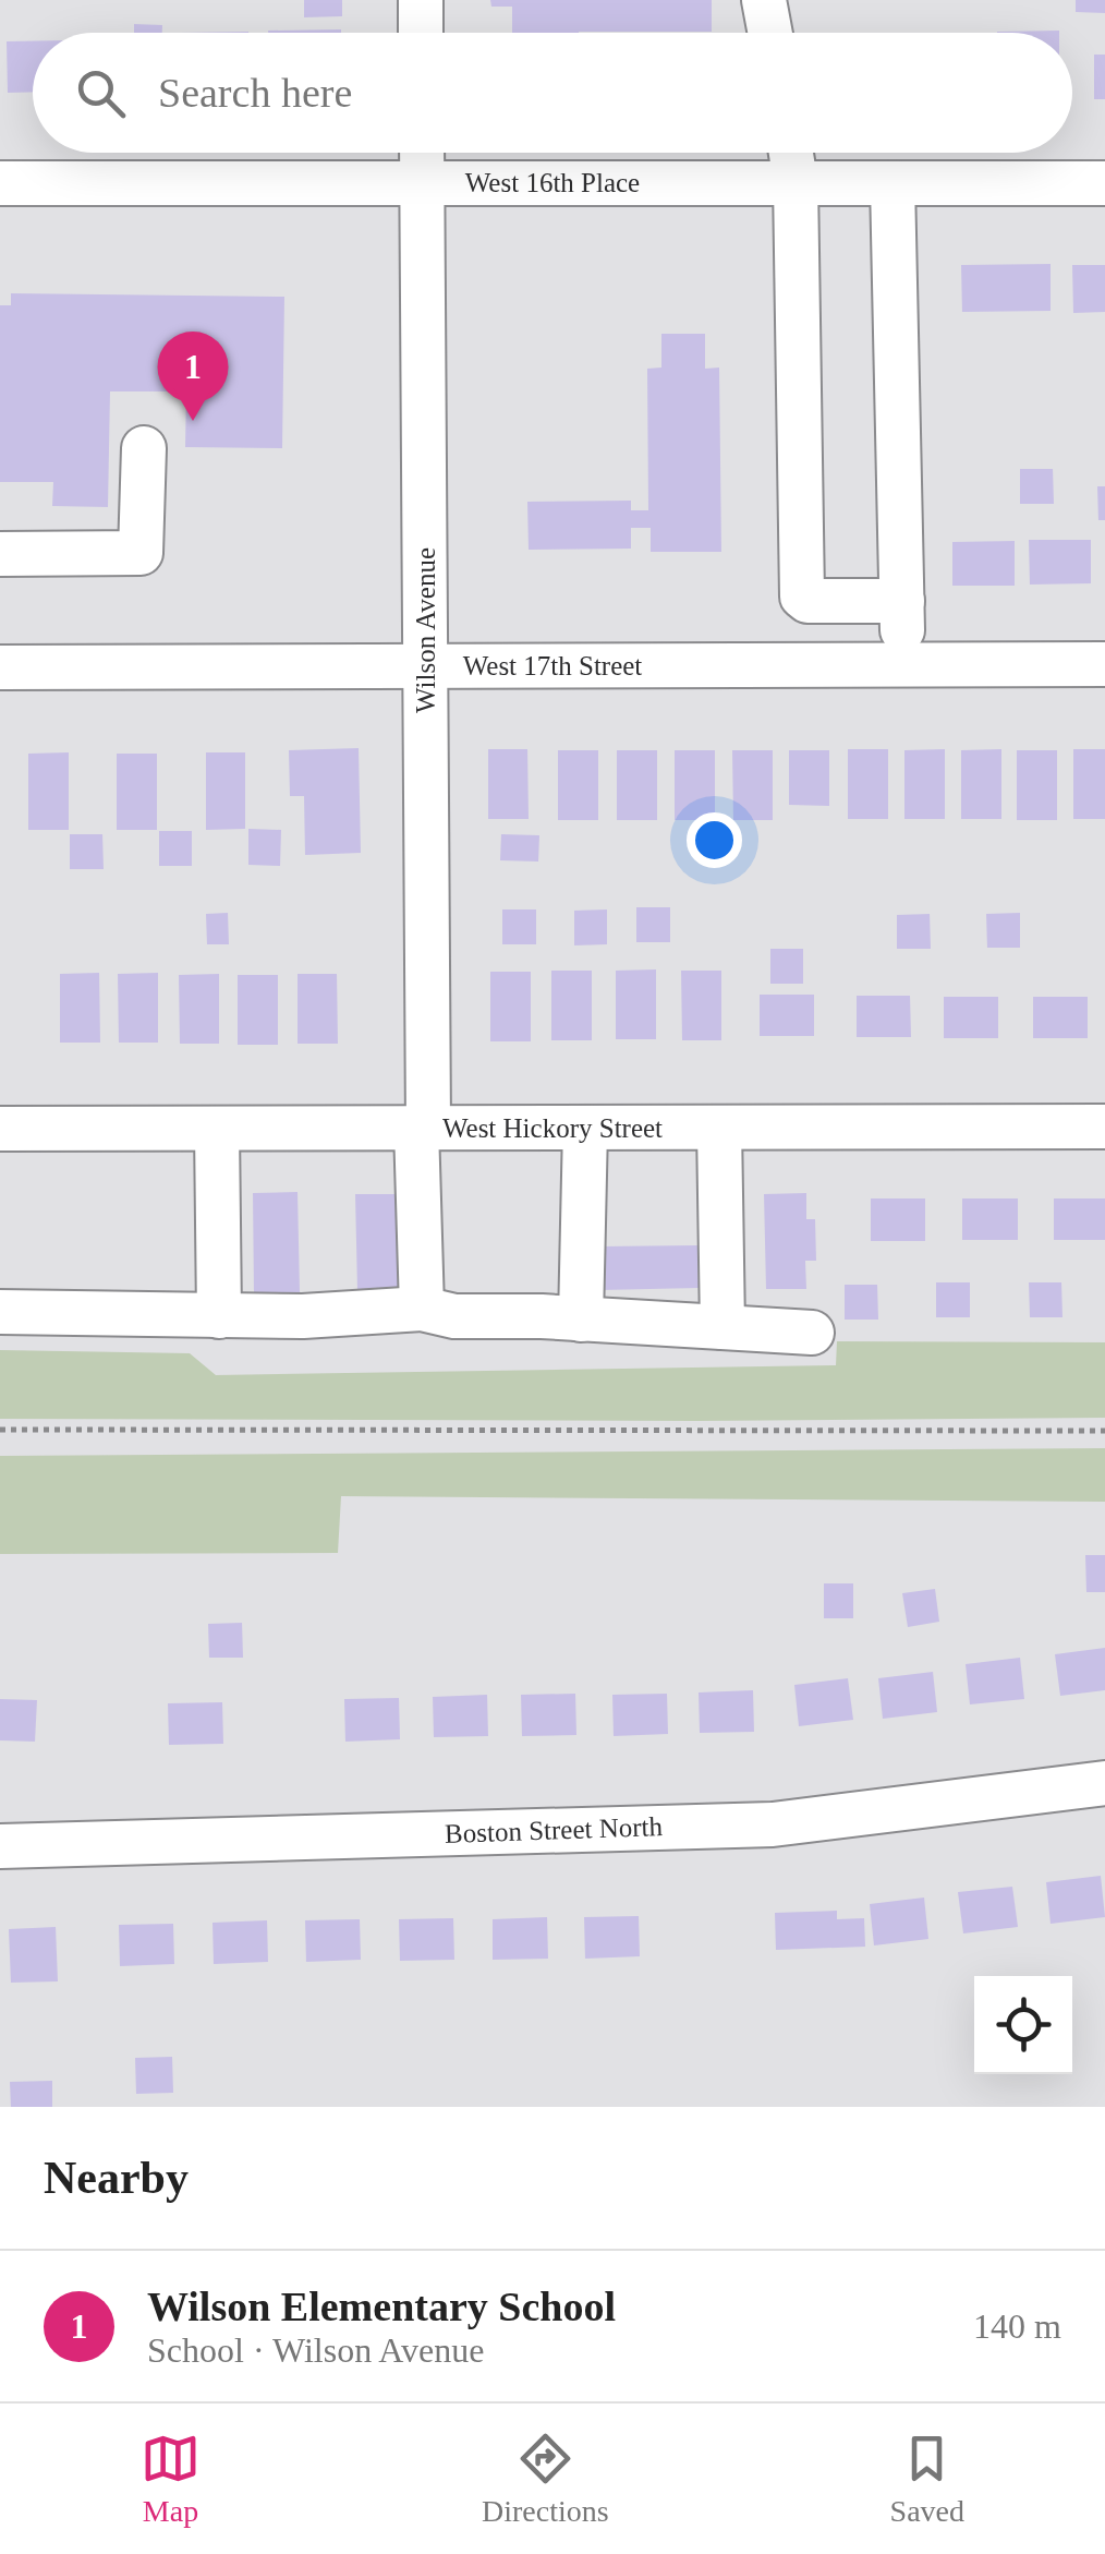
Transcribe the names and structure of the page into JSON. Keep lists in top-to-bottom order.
{
  "streets": {
    "street": [
      "West 16th Place",
      "Wilson Avenue",
      "West 17th Street",
      "West Hickory Street",
      "Boston Street North"
    ]
  },
  "crossings": [
    ["West 16th Place", "Wilson Avenue"],
    ["Wilson Avenue", "West 17th Street"],
    ["Wilson Avenue", "West Hickory Street"]
  ],
  "page": {
    "search": "Search here",
    "pins": "1",
    "heading": "Nearby",
    "list": [
      {
        "mark": "1",
        "name": "Wilson Elementary School",
        "note": "School · Wilson Avenue",
        "value": "140 m"
      }
    ],
    "nav": ["Map", "Directions", "Saved"]
  }
}
